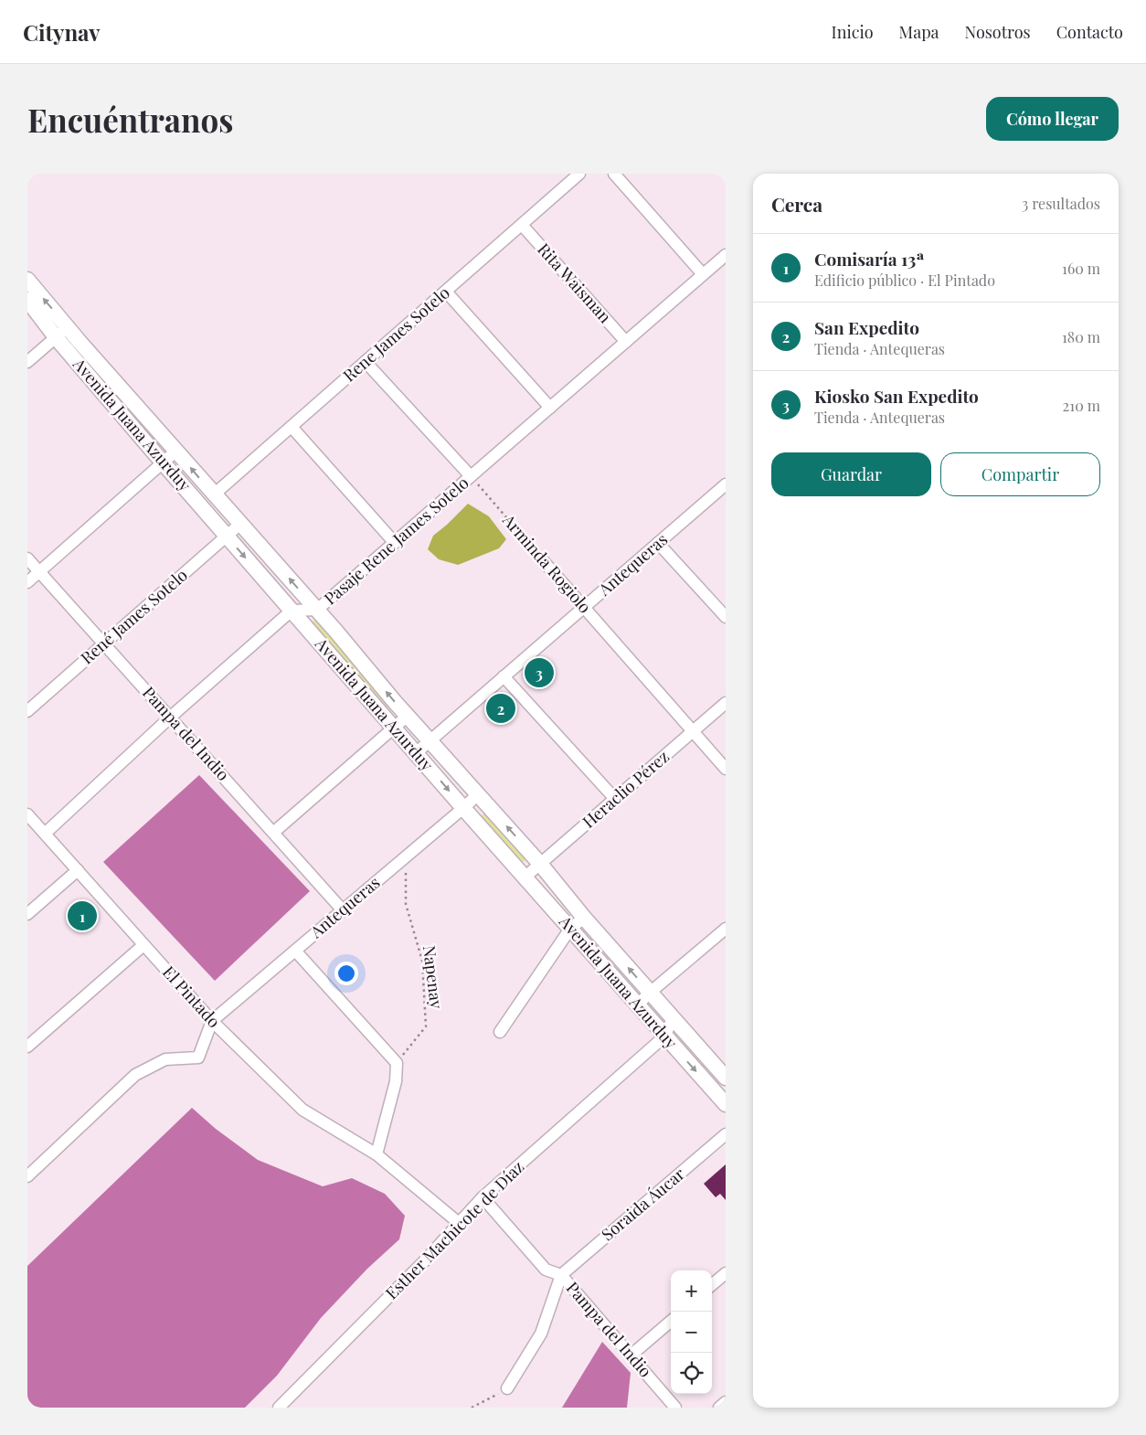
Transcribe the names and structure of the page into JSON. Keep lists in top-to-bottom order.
{
  "streets": {
    "main road": ["Avenida Juana Azurduy"],
    "street": [
      "Rita Waisman",
      "Rene James Sotelo",
      "Pasaje Rene James Sotelo",
      "Arminda Rogiolo",
      "Antequeras",
      "René James Sotelo",
      "Pampa del Indio",
      "Heraclio Pérez",
      "El Pintado",
      "Soraida Áucar",
      "Esther Machicote de Díaz"
    ],
    "path": ["Napenay"]
  },
  "crossings": [
    ["Rita Waisman", "Rene James Sotelo"],
    ["Rita Waisman", "Pasaje Rene James Sotelo"],
    ["Rene James Sotelo", "Avenida Juana Azurduy"],
    ["Avenida Juana Azurduy", "Pasaje Rene James Sotelo"],
    ["Avenida Juana Azurduy", "Antequeras"],
    ["Avenida Juana Azurduy", "René James Sotelo"],
    ["Avenida Juana Azurduy", "Heraclio Pérez"],
    ["Avenida Juana Azurduy", "Esther Machicote de Díaz"],
    ["Pasaje Rene James Sotelo", "Arminda Rogiolo"],
    ["Arminda Rogiolo", "Antequeras"],
    ["Arminda Rogiolo", "Heraclio Pérez"],
    ["Antequeras", "Pampa del Indio"],
    ["Antequeras", "Napenay"],
    ["Antequeras", "El Pintado"],
    ["René James Sotelo", "Pampa del Indio"],
    ["Pampa del Indio", "Soraida Áucar"],
    ["Pampa del Indio", "Esther Machicote de Díaz"],
    ["El Pintado", "Esther Machicote de Díaz"]
  ],
  "page": {
    "header": "Citynav",
    "nav": [
      "Inicio",
      "Mapa",
      "Nosotros",
      "Contacto"
    ],
    "buttons": [
      "Cómo llegar",
      ["Guardar", "Compartir"]
    ],
    "title": "Encuéntranos",
    "heading": ["Cerca", "3 resultados"],
    "list": [
      {
        "mark": "1",
        "name": "Comisaría 13ª",
        "note": "Edificio público · El Pintado",
        "value": "160 m"
      },
      {
        "mark": "2",
        "name": "San Expedito",
        "note": "Tienda · Antequeras",
        "value": "180 m"
      },
      {
        "mark": "3",
        "name": "Kiosko San Expedito",
        "note": "Tienda · Antequeras",
        "value": "210 m"
      }
    ],
    "pins": ["3", "2", "1"],
    "map_buttons": ["+", "−"]
  }
}
